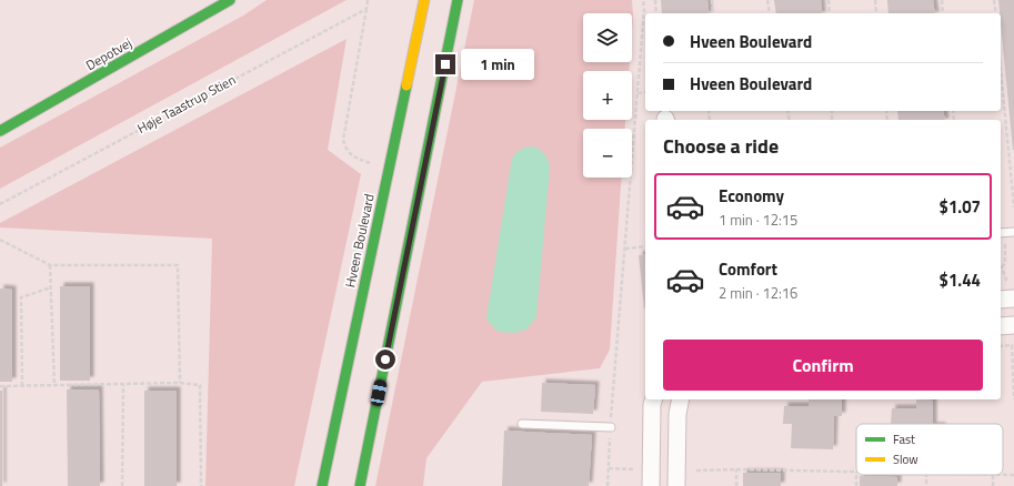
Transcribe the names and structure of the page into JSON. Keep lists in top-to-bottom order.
{
  "streets": {
    "street": ["Depotvej", "Hveen Boulevard"],
    "path": ["Høje Taastrup Stien"]
  },
  "legend": ["Fast", "Slow"],
  "page": {
    "map_buttons": ["+", "−"],
    "banner": ["Hveen Boulevard", "Hveen Boulevard"],
    "bubble": "1 min",
    "heading": "Choose a ride",
    "list": [
      {
        "name": "Economy",
        "note": "1 min · 12:15",
        "value": "$1.07"
      },
      {
        "name": "Comfort",
        "note": "2 min · 12:16",
        "value": "$1.44"
      }
    ],
    "buttons": "Confirm"
  }
}
